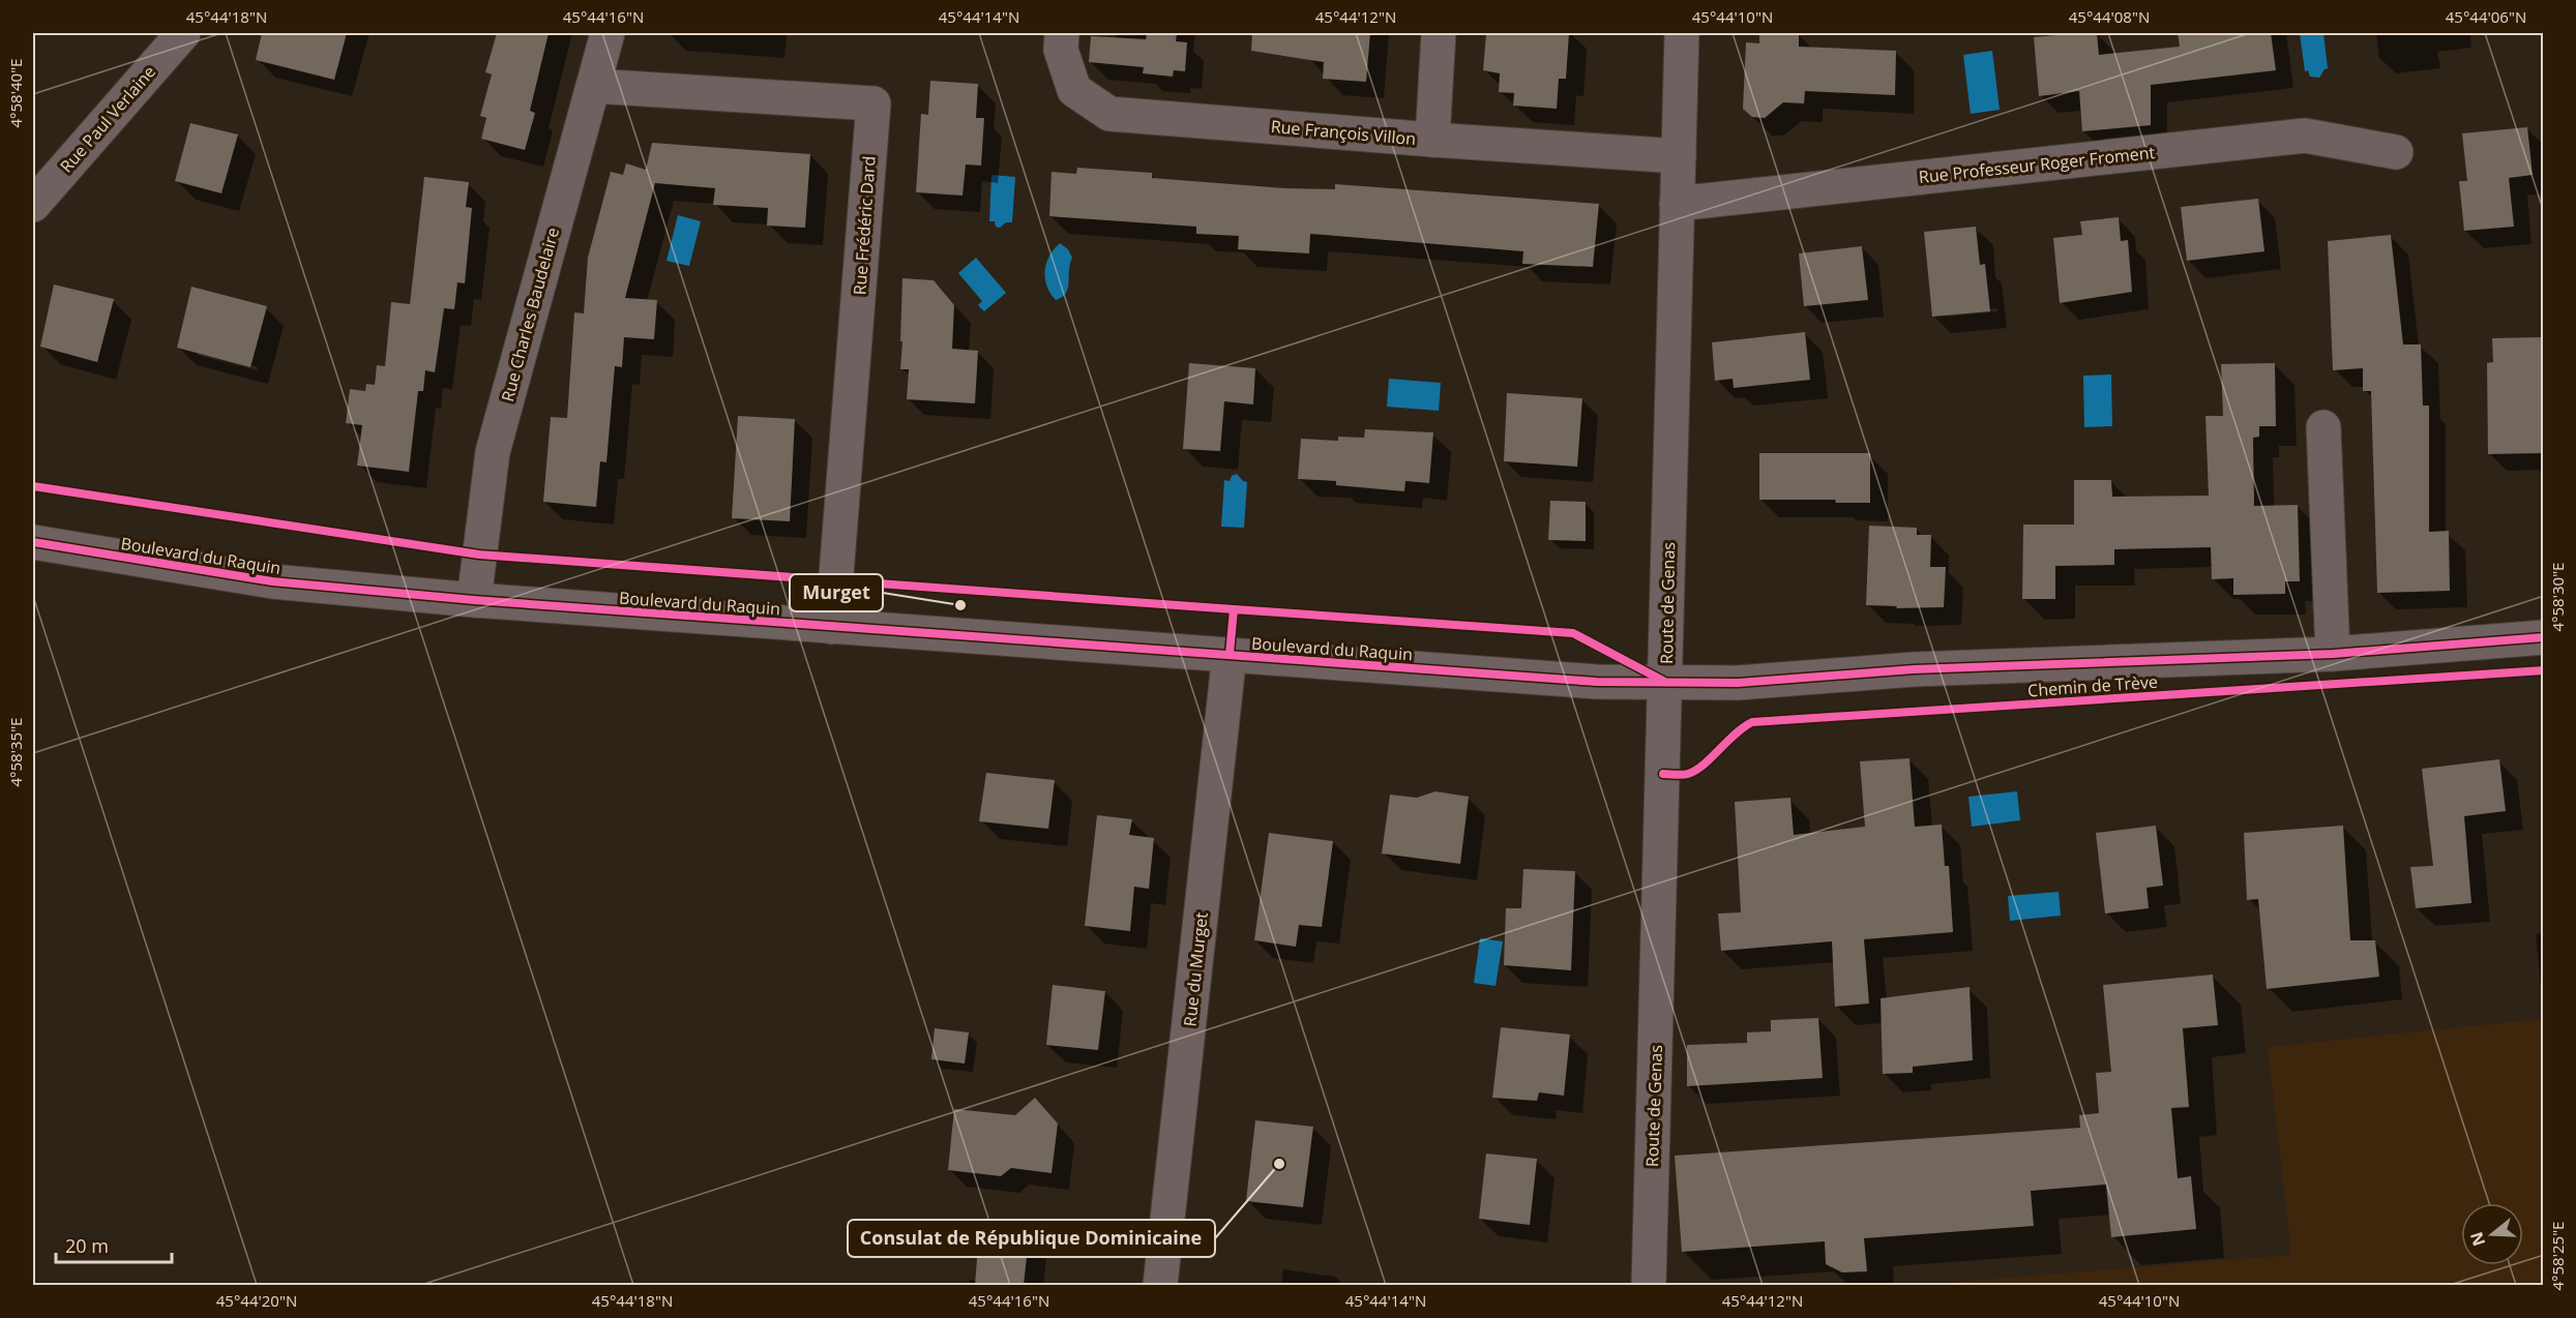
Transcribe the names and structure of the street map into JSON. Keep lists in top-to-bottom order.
{
  "streets": {
    "street": [
      "Rue Paul Verlaine",
      "Rue François Villon",
      "Rue Professeur Roger Froment",
      "Rue Frédéric Dard",
      "Rue Charles Baudelaire",
      "Boulevard du Raquin",
      "Route de Genas",
      "Chemin de Trève",
      "Rue du Murget"
    ]
  },
  "crossings": [
    ["Rue François Villon", "Route de Genas"],
    ["Rue Professeur Roger Froment", "Route de Genas"],
    ["Rue Frédéric Dard", "Rue Charles Baudelaire"],
    ["Rue Frédéric Dard", "Boulevard du Raquin"],
    ["Rue Charles Baudelaire", "Boulevard du Raquin"],
    ["Boulevard du Raquin", "Route de Genas"],
    ["Boulevard du Raquin", "Chemin de Trève"],
    ["Boulevard du Raquin", "Rue du Murget"],
    ["Route de Genas", "Chemin de Trève"]
  ],
  "places": ["Murget", "Consulat de République Dominicaine"],
  "scale_bar": "20 m",
  "north": "left",
  "coordinates": [
    "45°44'18\"N",
    "45°44'16\"N",
    "45°44'14\"N",
    "45°44'12\"N",
    "45°44'10\"N",
    "45°44'08\"N",
    "45°44'06\"N",
    "4°58'40\"E",
    "4°58'30\"E",
    "4°58'35\"E",
    "4°58'25\"E",
    "45°44'20\"N"
  ]
}
